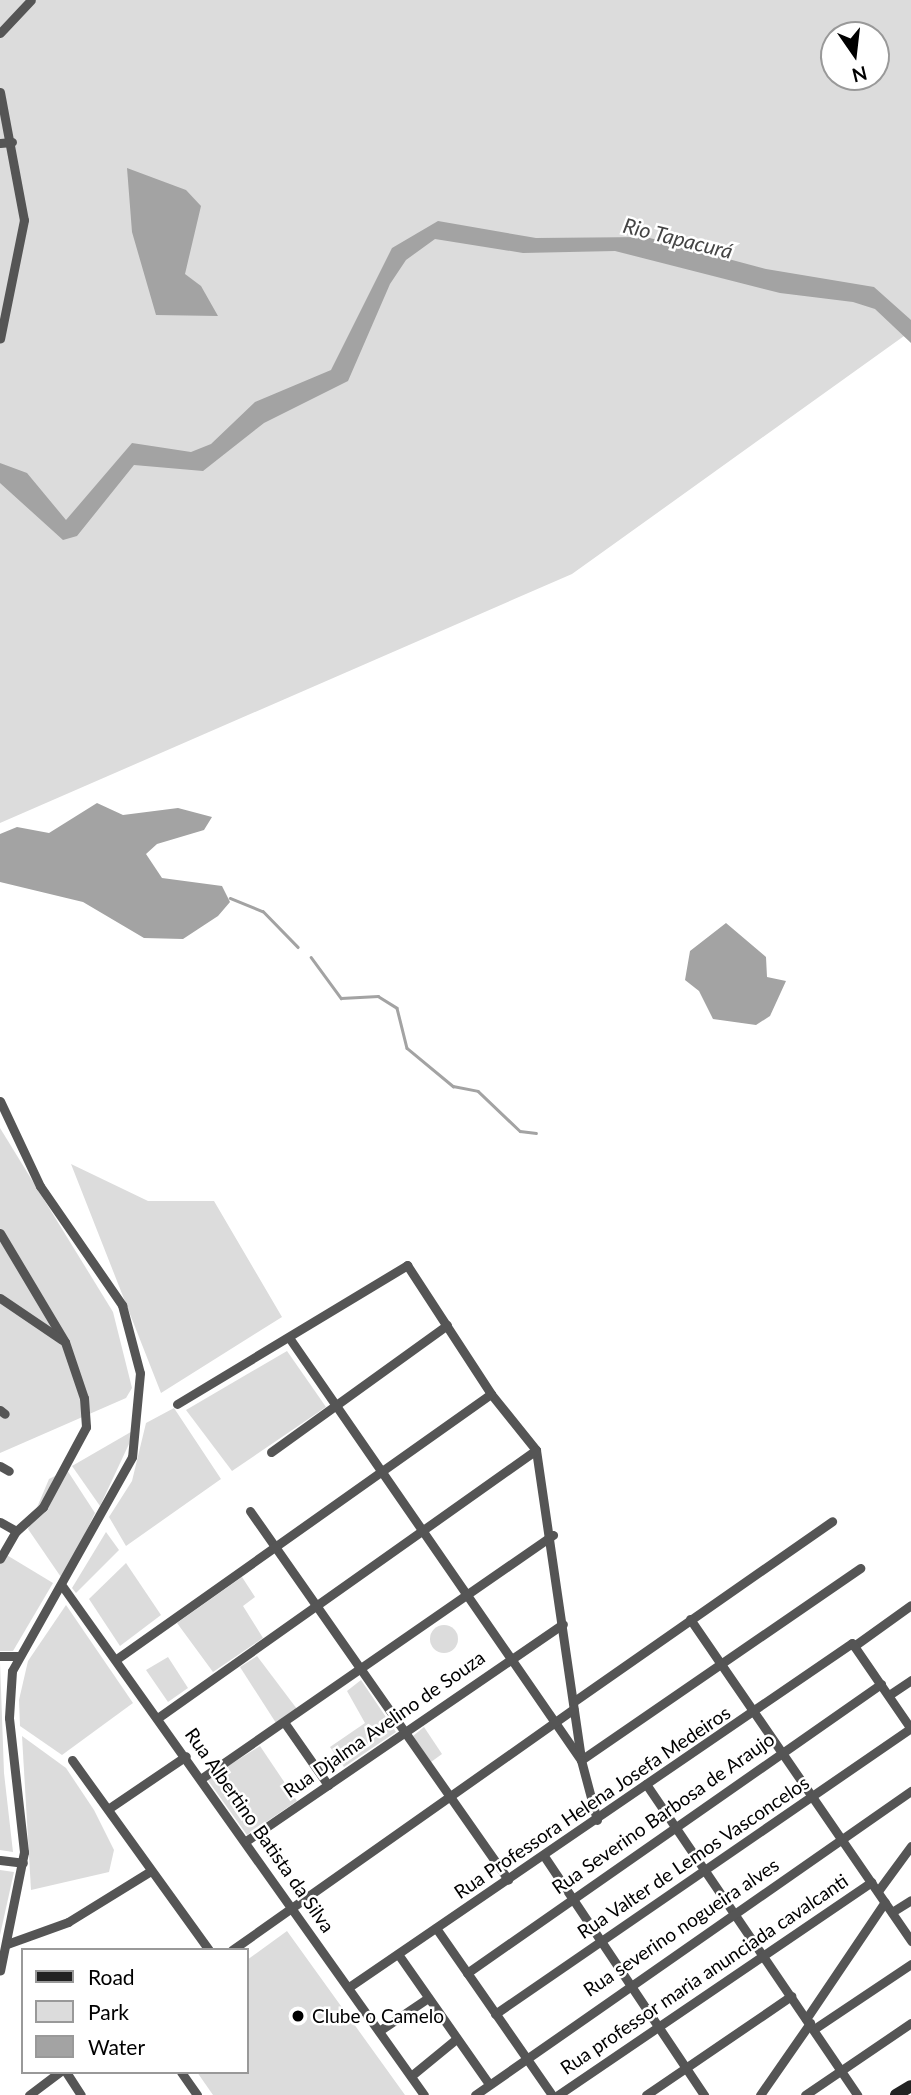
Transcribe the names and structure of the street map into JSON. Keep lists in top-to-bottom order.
{
  "streets": {
    "street": [
      "Rua Djalma Avelino de Souza",
      "Rua Professora Helena Josefa Medeiros",
      "Rua Severino Barbosa de Araujo",
      "Rua Albertino Batista da Silva",
      "Rua Valter de Lemos Vasconcelos",
      "Rua severino nogueira alves",
      "Rua professor maria anunciada cavalcanti"
    ]
  },
  "crossings": [
    ["Rua Djalma Avelino de Souza", "Rua Albertino Batista da Silva"],
    ["Rua Professora Helena Josefa Medeiros", "Rua Albertino Batista da Silva"]
  ],
  "water": ["Rio Tapacurá"],
  "places": ["Clube o Camelo"],
  "legend": ["Road", "Park", "Water"],
  "north": "bottom"
}
